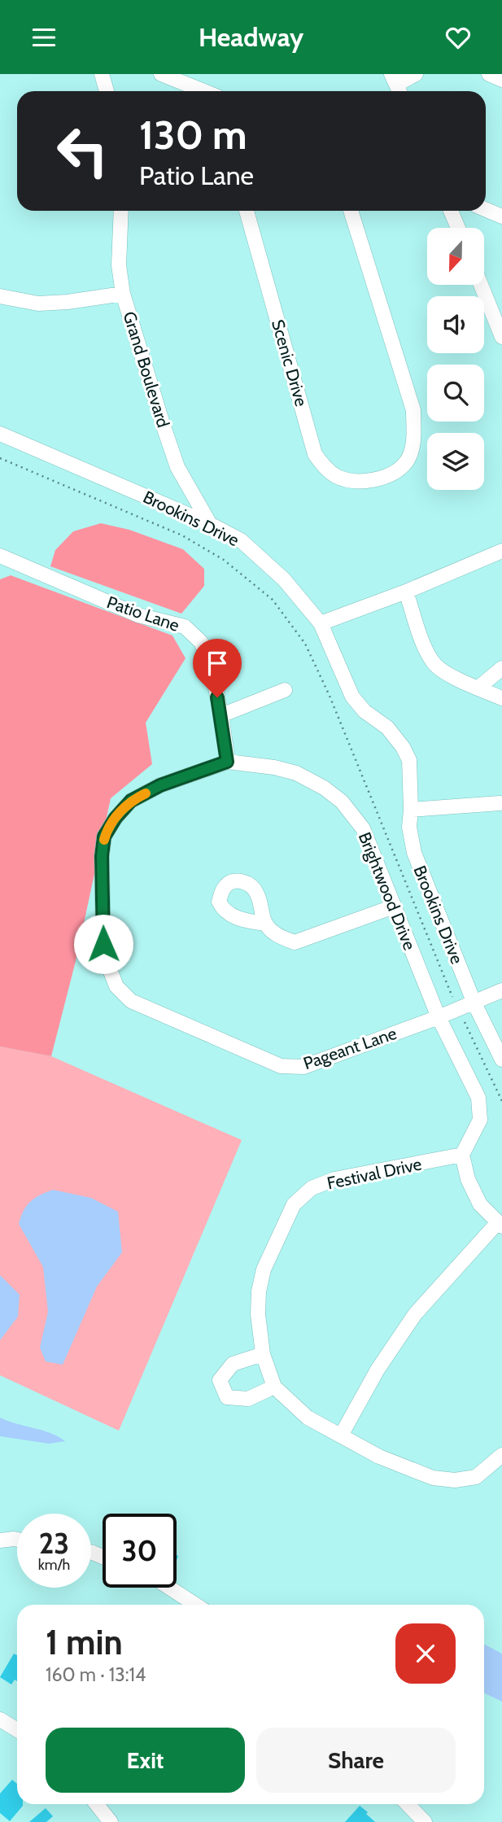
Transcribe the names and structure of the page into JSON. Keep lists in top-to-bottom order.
{
  "streets": {
    "street": [
      "Scenic Drive",
      "Grand Boulevard",
      "Brookins Drive",
      "Patio Lane",
      "Brightwood Drive",
      "Pageant Lane",
      "Festival Drive"
    ]
  },
  "crossings": [
    ["Grand Boulevard", "Brookins Drive"],
    ["Brookins Drive", "Pageant Lane"],
    ["Patio Lane", "Brightwood Drive"],
    ["Brightwood Drive", "Pageant Lane"],
    ["Brightwood Drive", "Festival Drive"]
  ],
  "north": "bottom",
  "page": {
    "header": "Headway",
    "turn": ["130 m", "Patio Lane"],
    "speed": "23 km/h",
    "limit": "30",
    "heading": ["1 min", "160 m · 13:14"],
    "buttons": ["Exit", "Share"]
  }
}
